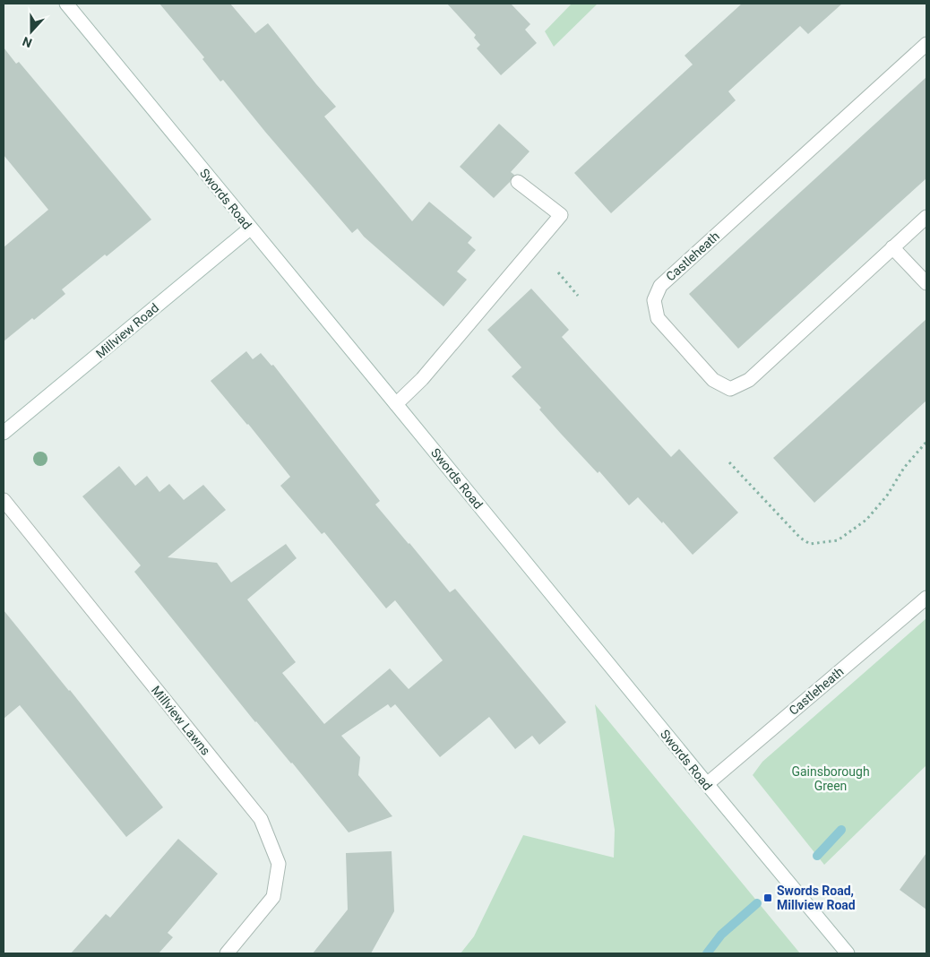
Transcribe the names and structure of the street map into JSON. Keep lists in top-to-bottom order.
{
  "streets": {
    "street": [
      "Swords Road",
      "Castleheath",
      "Millview Road",
      "Millview Lawns"
    ]
  },
  "crossings": [
    ["Swords Road", "Castleheath"],
    ["Swords Road", "Millview Road"]
  ],
  "parks": ["Gainsborough Green"],
  "places": {
    "transit": ["Swords Road, Millview Road"]
  },
  "north": "bottom"
}
